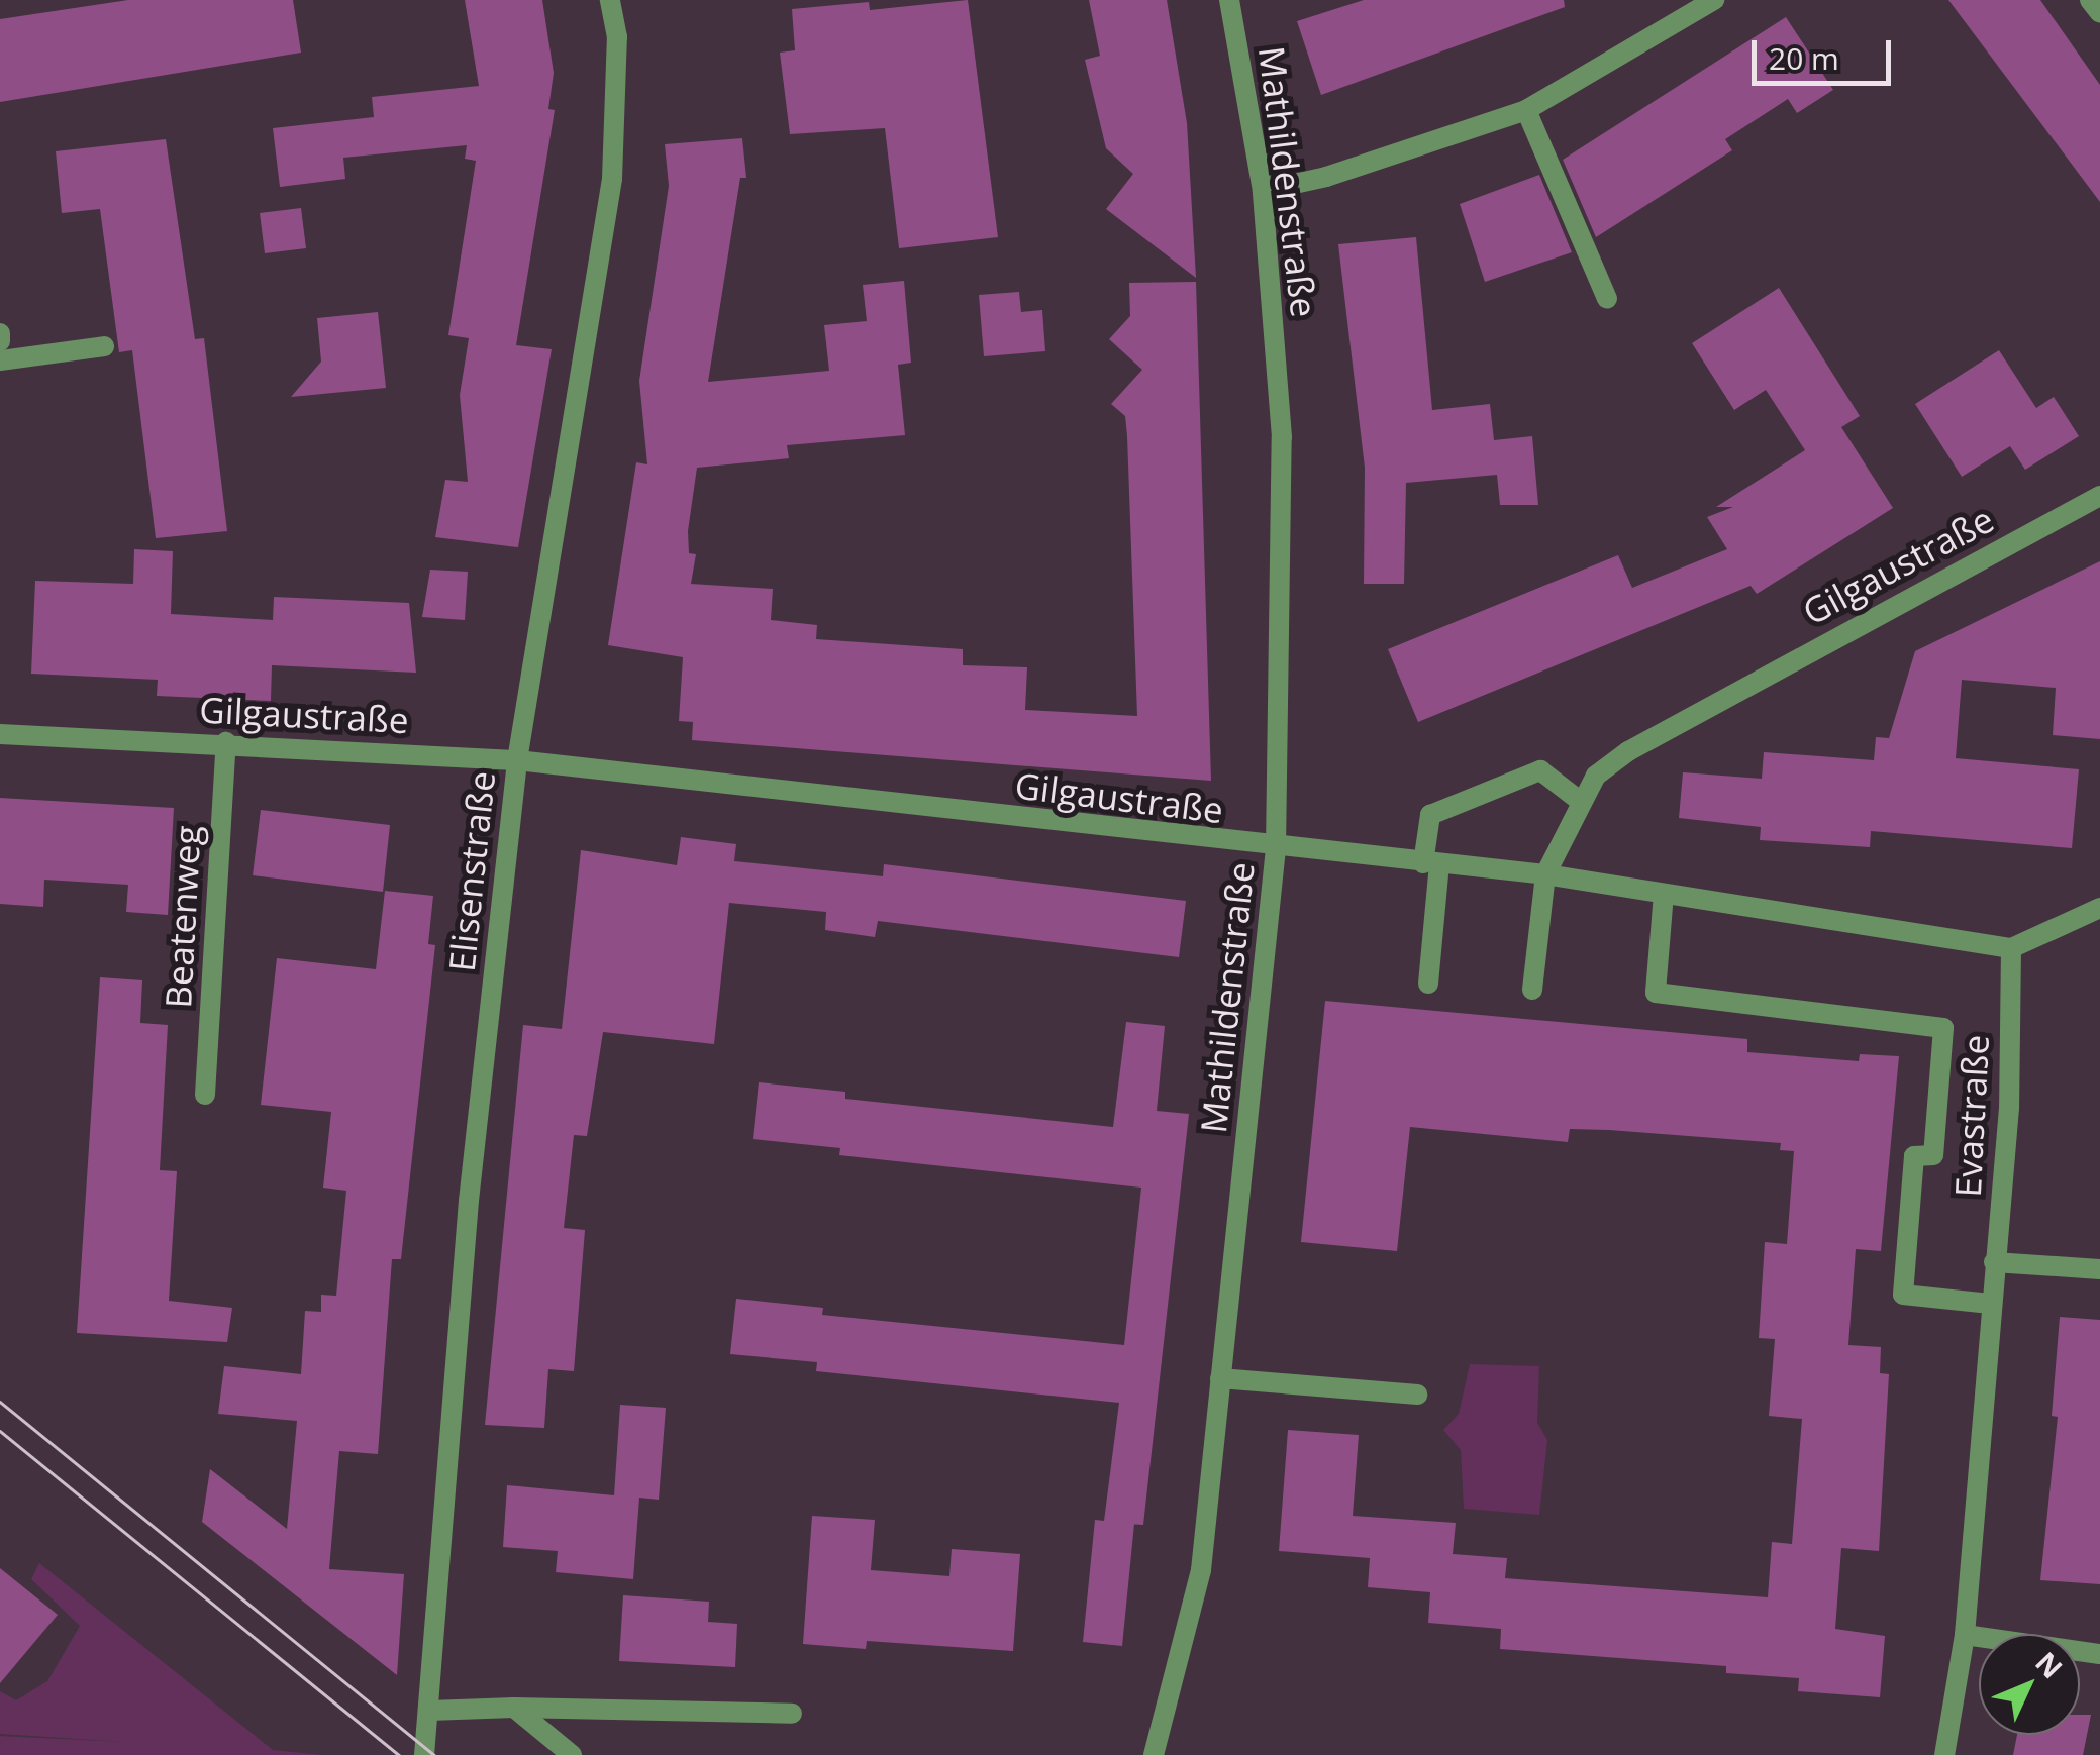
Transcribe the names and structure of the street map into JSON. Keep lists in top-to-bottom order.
{
  "streets": {
    "street": [
      "Mathildenstraße",
      "Gilgaustraße",
      "Elisenstraße",
      "Beatenweg",
      "Evastraße"
    ]
  },
  "crossings": [
    ["Mathildenstraße", "Gilgaustraße"],
    ["Gilgaustraße", "Elisenstraße"],
    ["Gilgaustraße", "Beatenweg"]
  ],
  "scale_bar": "20 m",
  "north": "top right"
}
